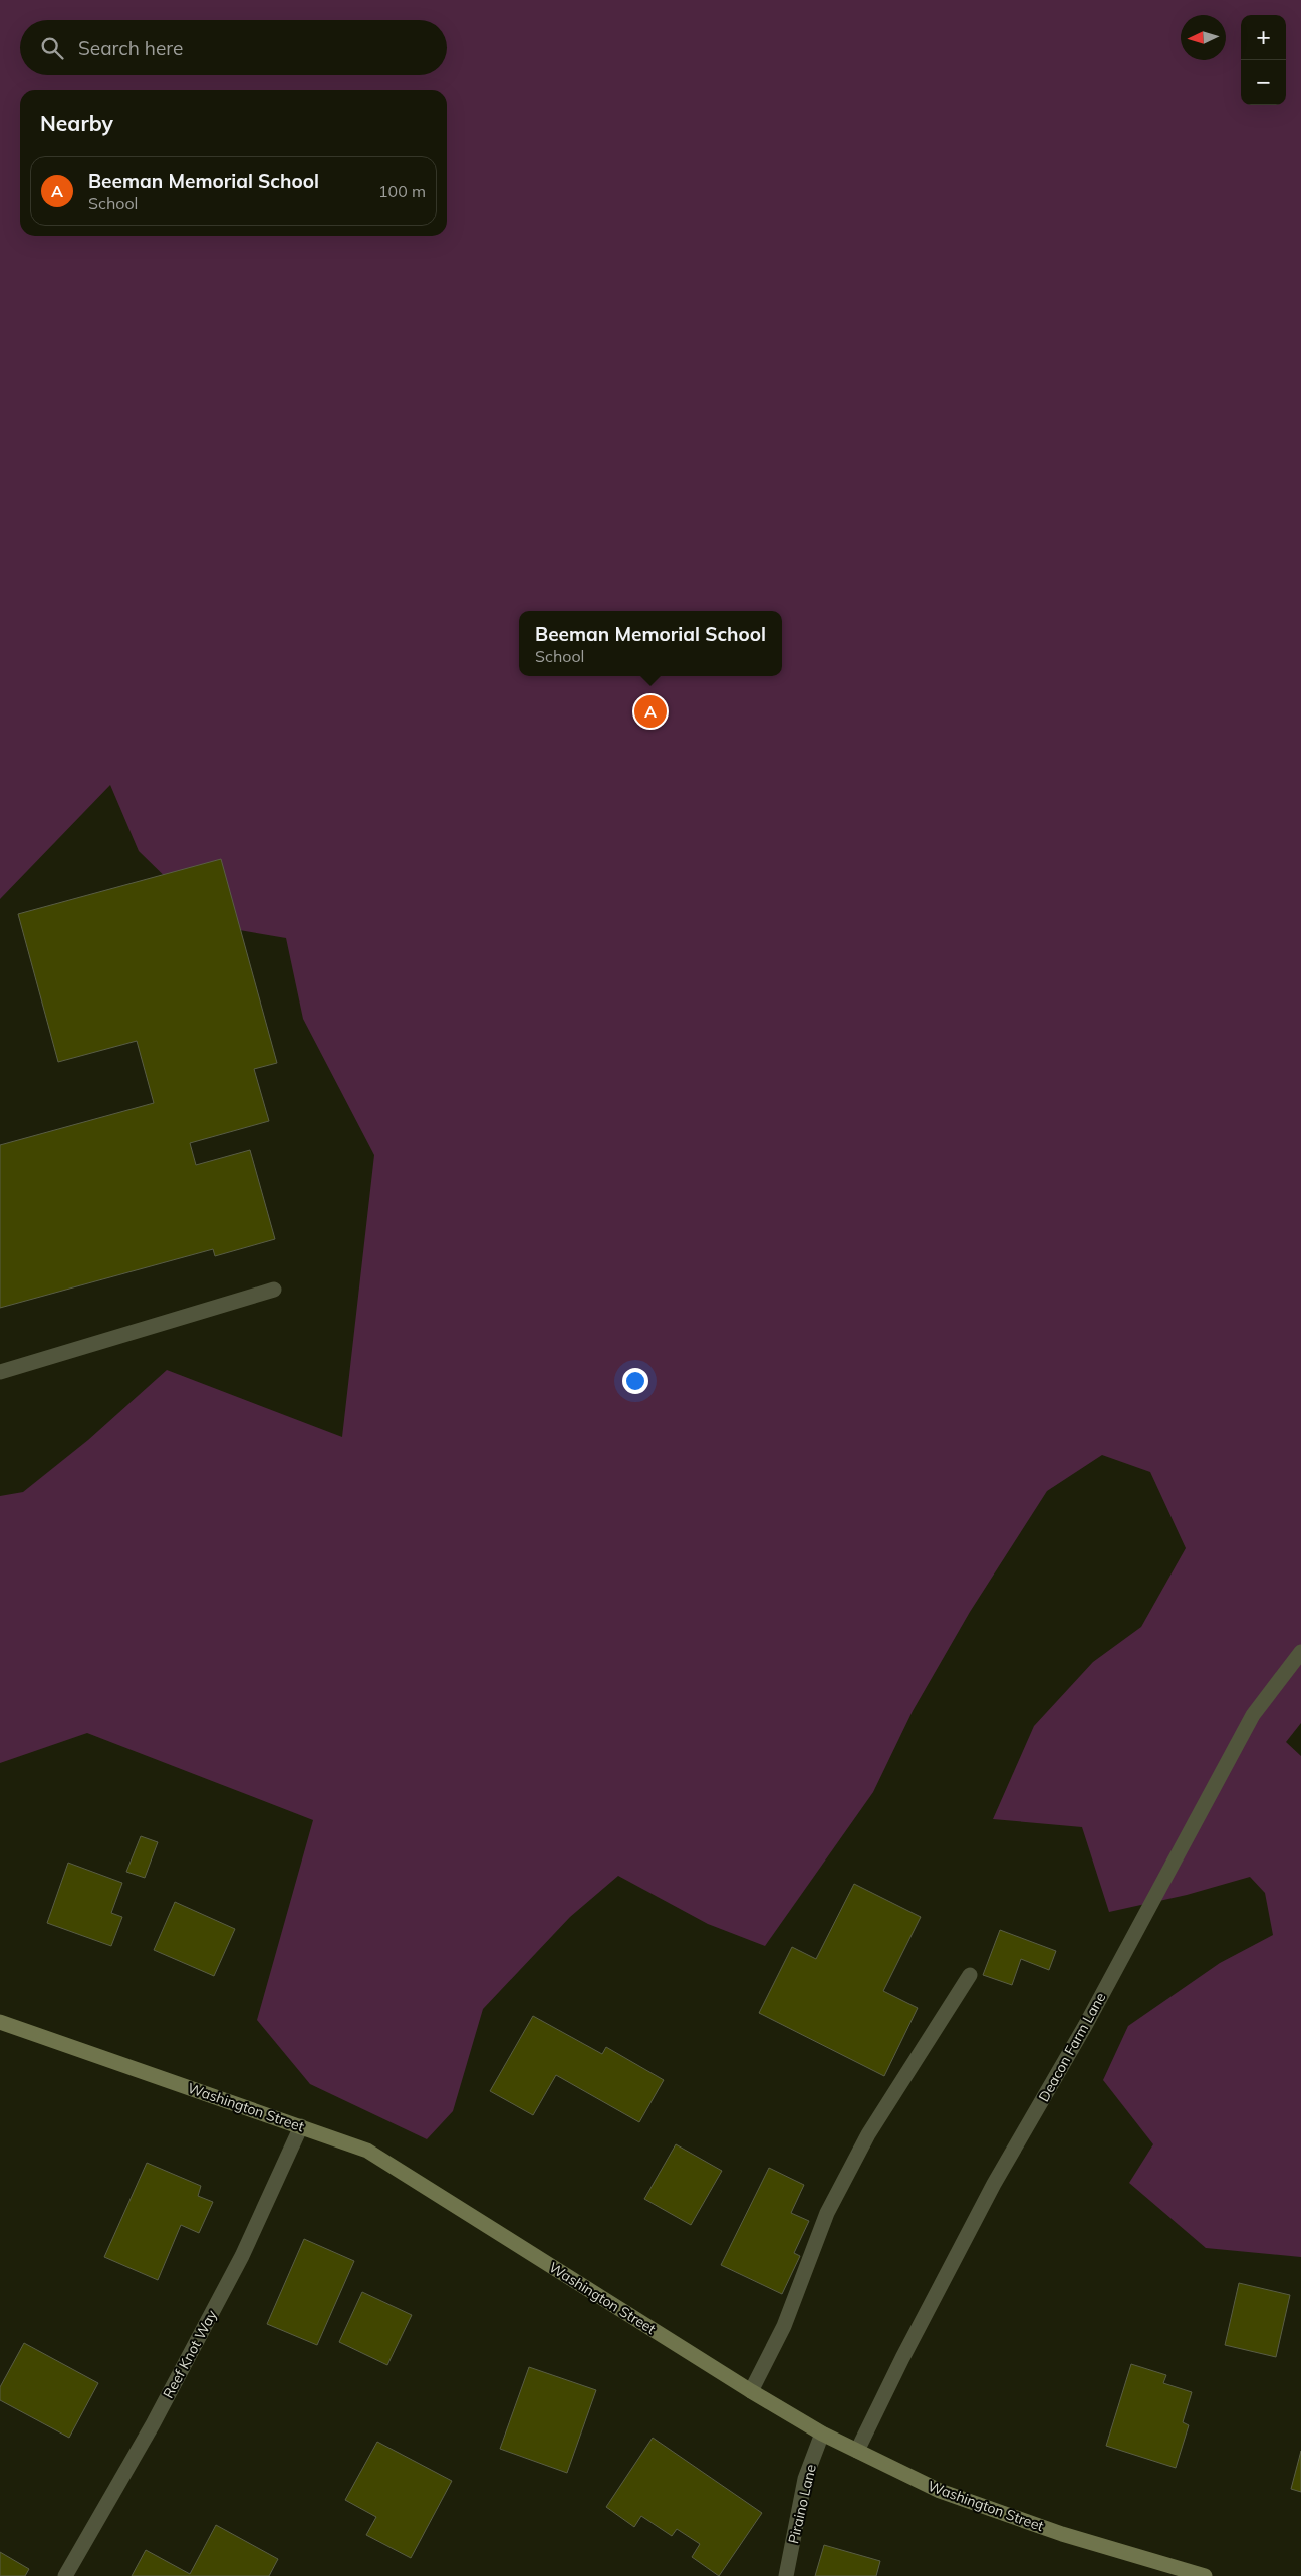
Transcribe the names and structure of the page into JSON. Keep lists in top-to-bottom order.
{
  "streets": {
    "main road": ["Washington Street"],
    "street": ["Deacon Farm Lane", "Reef Knot Way", "Piraino Lane"]
  },
  "crossings": [
    ["Deacon Farm Lane", "Washington Street"],
    ["Washington Street", "Reef Knot Way"],
    ["Washington Street", "Piraino Lane"]
  ],
  "north": "left",
  "page": {
    "map_buttons": ["+", "−"],
    "search": "Search here",
    "heading": "Nearby",
    "list": [
      {
        "mark": "A",
        "name": "Beeman Memorial School",
        "note": "School",
        "value": "100 m"
      }
    ],
    "popup": ["Beeman Memorial School", "School"],
    "pins": "A"
  }
}
